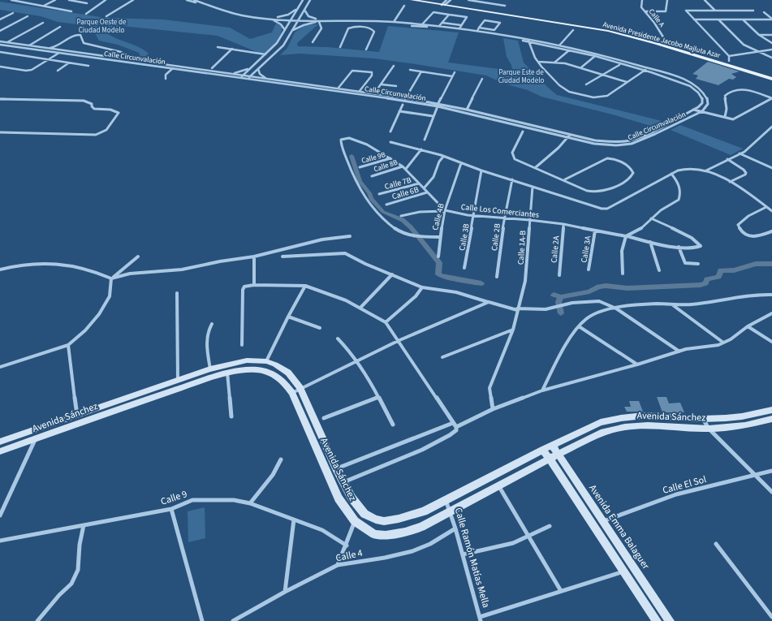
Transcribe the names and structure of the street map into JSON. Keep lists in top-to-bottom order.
{
  "streets": {
    "main road": ["Avenida Presidente Jacobo Majluta Azar"],
    "street": [
      "Calle A",
      "Calle Circunvalación",
      "Calle 9B",
      "Calle 8B",
      "Calle 7B",
      "Calle 6B",
      "Calle Los Comerciantes",
      "Calle 4B",
      "Calle 3B",
      "Calle 2B",
      "Calle 1A-B",
      "Calle 2A",
      "Calle 3A",
      "Avenida Sánchez",
      "Calle El Sol",
      "Calle 9",
      "Avenida Emma Balaguer",
      "Calle 4",
      "Calle Ramón Matías Mella"
    ]
  },
  "crossings": [
    ["Calle A", "Avenida Presidente Jacobo Majluta Azar"],
    ["Calle Los Comerciantes", "Calle 4B"],
    ["Calle Los Comerciantes", "Calle 3B"],
    ["Calle Los Comerciantes", "Calle 2B"],
    ["Calle Los Comerciantes", "Calle 1A-B"],
    ["Calle Los Comerciantes", "Calle 2A"],
    ["Calle Los Comerciantes", "Calle 3A"],
    ["Avenida Sánchez", "Avenida Emma Balaguer"],
    ["Avenida Sánchez", "Calle Ramón Matías Mella"],
    ["Calle El Sol", "Avenida Emma Balaguer"],
    ["Calle 4", "Calle Ramón Matías Mella"]
  ],
  "parks": ["Parque Oeste de Ciudad Modelo", "Parque Este de Ciudad Modelo"]
}
